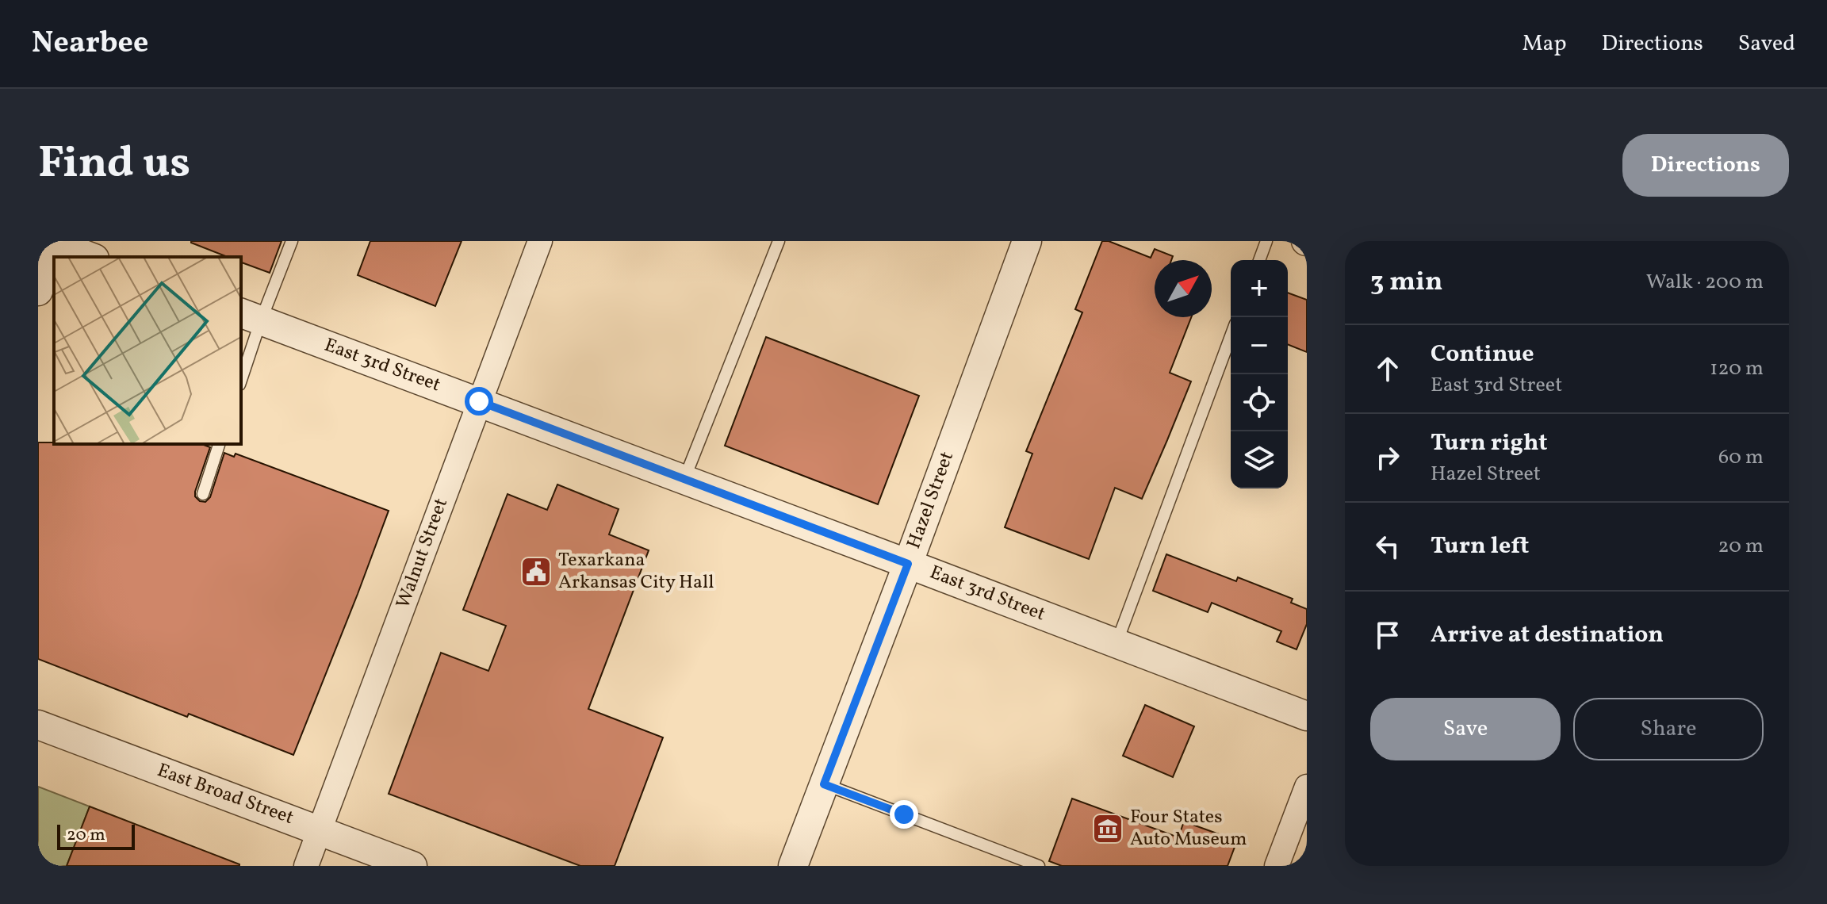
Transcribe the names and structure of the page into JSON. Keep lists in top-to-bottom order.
{
  "streets": {
    "street": [
      "East 3rd Street",
      "Hazel Street",
      "Walnut Street",
      "East Broad Street"
    ]
  },
  "crossings": [
    ["East 3rd Street", "Hazel Street"],
    ["East 3rd Street", "Walnut Street"],
    ["Walnut Street", "East Broad Street"]
  ],
  "places": {
    "public building": ["Texarkana Arkansas City Hall"],
    "museum": ["Four States Auto Museum"]
  },
  "scale_bar": "20 m",
  "north": "top right",
  "page": {
    "header": "Nearbee",
    "nav": ["Map", "Directions", "Saved"],
    "title": "Find us",
    "buttons": [
      "Directions",
      ["Save", "Share"]
    ],
    "heading": ["3 min", "Walk · 200 m"],
    "map_buttons": ["+", "−"],
    "list": [
      ["Continue", "East 3rd Street", "120 m"],
      ["Turn right", "Hazel Street", "60 m"],
      ["Turn left", "20 m"],
      "Arrive at destination"
    ],
    "scale": "20 m"
  }
}
